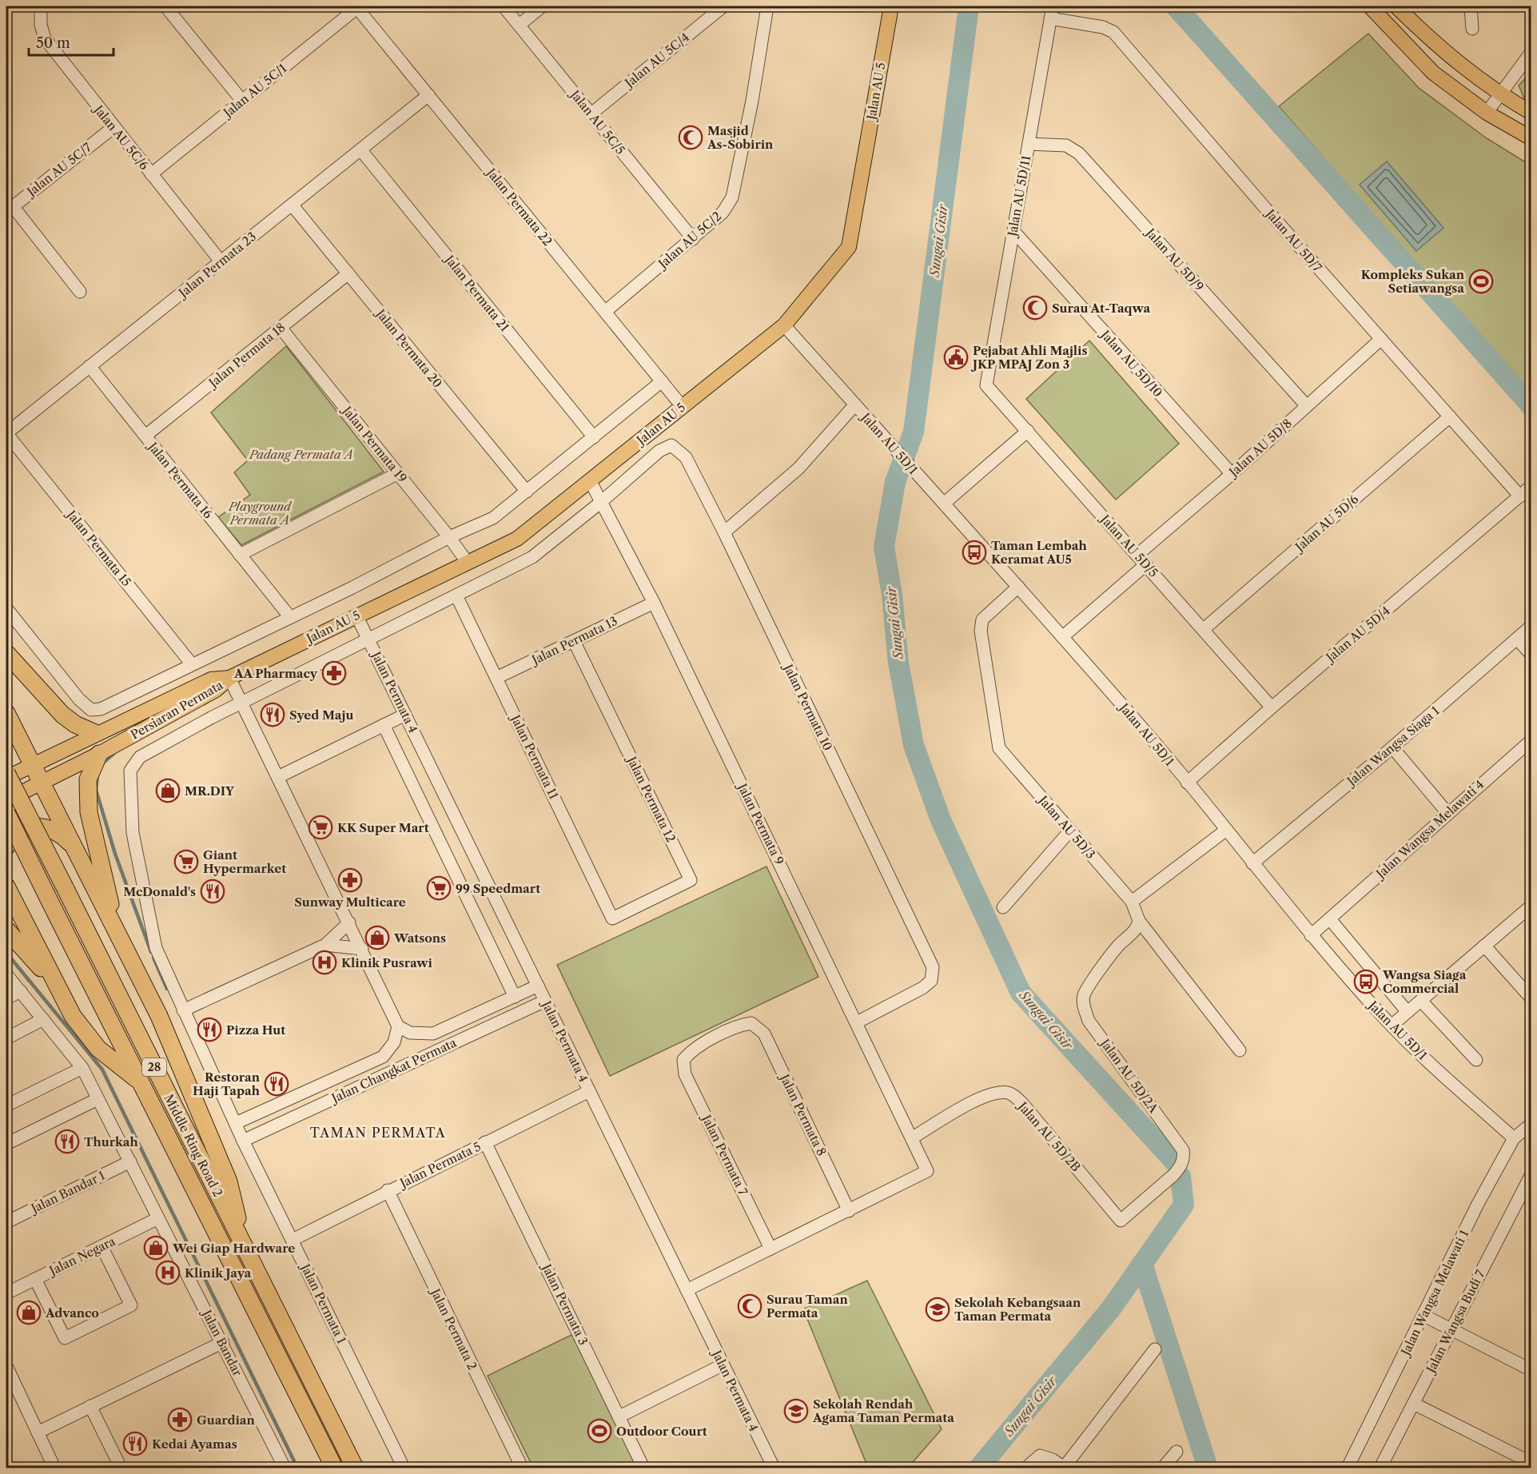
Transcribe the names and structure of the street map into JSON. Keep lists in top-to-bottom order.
{
  "streets": {
    "highway": ["28", "Middle Ring Road 2"],
    "main road": ["Jalan AU 5", "Persiaran Permata"],
    "street": [
      "Jalan AU 5C/4",
      "Jalan AU 5C/1",
      "Jalan AU 5C/5",
      "Jalan AU 5C/6",
      "Jalan AU 5C/7",
      "Jalan AU 5D/11",
      "Jalan Permata 22",
      "Jalan AU 5C/2",
      "Jalan AU 5D/7",
      "Jalan AU 5D/9",
      "Jalan Permata 23",
      "Jalan Permata 21",
      "Jalan Permata 20",
      "Jalan Permata 18",
      "Jalan AU 5D/10",
      "Jalan AU 5D/1",
      "Jalan Permata 19",
      "Jalan AU 5D/8",
      "Jalan Permata 16",
      "Jalan AU 5D/6",
      "Jalan AU 5D/5",
      "Jalan Permata 15",
      "Jalan AU 5D/4",
      "Jalan Permata 13",
      "Jalan Permata 4",
      "Jalan Permata 10",
      "Jalan Wangsa Siaga 1",
      "Jalan Permata 11",
      "Jalan Permata 12",
      "Jalan Permata 9",
      "Jalan AU 5D/3",
      "Jalan Wangsa Melawati 4",
      "Jalan Changkat Permata",
      "Jalan AU 5D/2A",
      "Jalan Permata 8",
      "Jalan AU 5D/2B",
      "Jalan Permata 7",
      "Jalan Permata 5",
      "Jalan Bandar 1",
      "Jalan Negara",
      "Jalan Wangsa Melawati 1",
      "Jalan Permata 1",
      "Jalan Permata 3",
      "Jalan Wangsa Budi 7",
      "Jalan Permata 2",
      "Jalan Bandar"
    ]
  },
  "crossings": [
    ["Jalan AU 5C/4", "Jalan AU 5C/5"],
    ["Jalan AU 5C/1", "Jalan AU 5C/6"],
    ["Jalan AU 5C/1", "Jalan Permata 22"],
    ["Jalan AU 5", "Jalan Permata 22"],
    ["Jalan AU 5", "Jalan AU 5D/1"],
    ["Jalan AU 5", "Jalan Permata 19"],
    ["Jalan AU 5", "Jalan Permata 4"],
    ["Jalan AU 5", "Persiaran Permata"],
    ["Jalan AU 5", "Jalan Permata 9"],
    ["Jalan AU 5C/5", "Jalan AU 5C/2"],
    ["Jalan AU 5C/6", "Jalan AU 5C/7"],
    ["Jalan AU 5C/6", "Jalan Permata 23"],
    ["Jalan AU 5D/11", "Jalan AU 5D/7"],
    ["Jalan AU 5D/11", "Jalan AU 5D/9"],
    ["Jalan AU 5D/11", "Jalan AU 5D/10"],
    ["Jalan AU 5D/11", "Jalan AU 5D/5"],
    ["Jalan Permata 22", "Jalan AU 5C/2"],
    ["Jalan Permata 22", "Jalan Permata 23"],
    ["Jalan AU 5D/7", "Jalan AU 5D/8"],
    ["Jalan AU 5D/7", "Jalan AU 5D/6"],
    ["Jalan AU 5D/7", "Jalan AU 5D/4"],
    ["Jalan AU 5D/9", "Jalan AU 5D/8"],
    ["Jalan Permata 23", "Jalan Permata 21"],
    ["Jalan Permata 23", "Jalan Permata 20"],
    ["Jalan Permata 23", "Jalan Permata 16"],
    ["Jalan Permata 23", "Jalan Permata 15"],
    ["Jalan Permata 20", "Jalan Permata 18"],
    ["Jalan Permata 18", "Jalan Permata 19"],
    ["Jalan Permata 18", "Jalan Permata 16"],
    ["Jalan AU 5D/10", "Jalan AU 5D/8"],
    ["Jalan AU 5D/1", "Jalan AU 5D/4"],
    ["Jalan AU 5D/1", "Jalan Wangsa Siaga 1"],
    ["Jalan AU 5D/1", "Jalan AU 5D/3"],
    ["Jalan AU 5D/1", "Jalan Wangsa Melawati 4"],
    ["Jalan AU 5D/1", "Jalan Wangsa Melawati 1"],
    ["Jalan AU 5D/8", "Jalan AU 5D/5"],
    ["Jalan AU 5D/6", "Jalan AU 5D/5"],
    ["Jalan AU 5D/5", "Jalan AU 5D/4"],
    ["Jalan Permata 13", "Jalan Permata 11"],
    ["Jalan Permata 13", "Jalan Permata 12"],
    ["Jalan Permata 13", "Jalan Permata 9"],
    ["Jalan Permata 4", "Jalan Changkat Permata"],
    ["Jalan Permata 4", "Jalan Permata 5"],
    ["Jalan Permata 10", "Jalan Permata 9"],
    ["Jalan Permata 11", "Jalan Permata 12"],
    ["Jalan Permata 9", "Jalan Permata 8"],
    ["Jalan Permata 9", "Jalan AU 5D/2B"],
    ["Jalan AU 5D/3", "Jalan AU 5D/2A"],
    ["Jalan Changkat Permata", "Jalan Permata 1"],
    ["Jalan AU 5D/2A", "Jalan AU 5D/2B"],
    ["Jalan Permata 8", "Jalan Permata 7"],
    ["Jalan Permata 5", "Jalan Permata 1"],
    ["Jalan Permata 5", "Jalan Permata 3"],
    ["Jalan Permata 5", "Jalan Permata 2"],
    ["Jalan Bandar 1", "Jalan Bandar"],
    ["Jalan Negara", "Jalan Bandar"]
  ],
  "districts": ["TAMAN PERMATA"],
  "water": ["Sungai Gisir"],
  "parks": ["Padang Permata A", "Playground Permata A"],
  "places": {
    "mosque": ["Masjid As-Sobirin", "Surau At-Taqwa", "Surau Taman Permata"],
    "sports": ["Kompleks Sukan Setiawangsa", "Outdoor Court"],
    "public building": ["Pejabat Ahli Majlis JKP MPAJ Zon 3"],
    "bus stop": ["Taman Lembah Keramat AU5", "Wangsa Siaga Commercial"],
    "pharmacy": ["AA Pharmacy", "Sunway Multicare", "Guardian"],
    "restaurant": [
      "Syed Maju",
      "McDonald's",
      "Pizza Hut",
      "Restoran Haji Tapah",
      "Thurkah",
      "Kedai Ayamas"
    ],
    "shop": [
      "MR.DIY",
      "Watsons",
      "Wei Giap Hardware",
      "Advanco"
    ],
    "supermarket": ["KK Super Mart", "Giant Hypermarket", "99 Speedmart"],
    "hospital": ["Klinik Pusrawi", "Klinik Jaya"],
    "school or university": ["Sekolah Kebangsaan Taman Permata", "Sekolah Rendah Agama Taman Permata"]
  },
  "scale_bar": "50 m"
}
